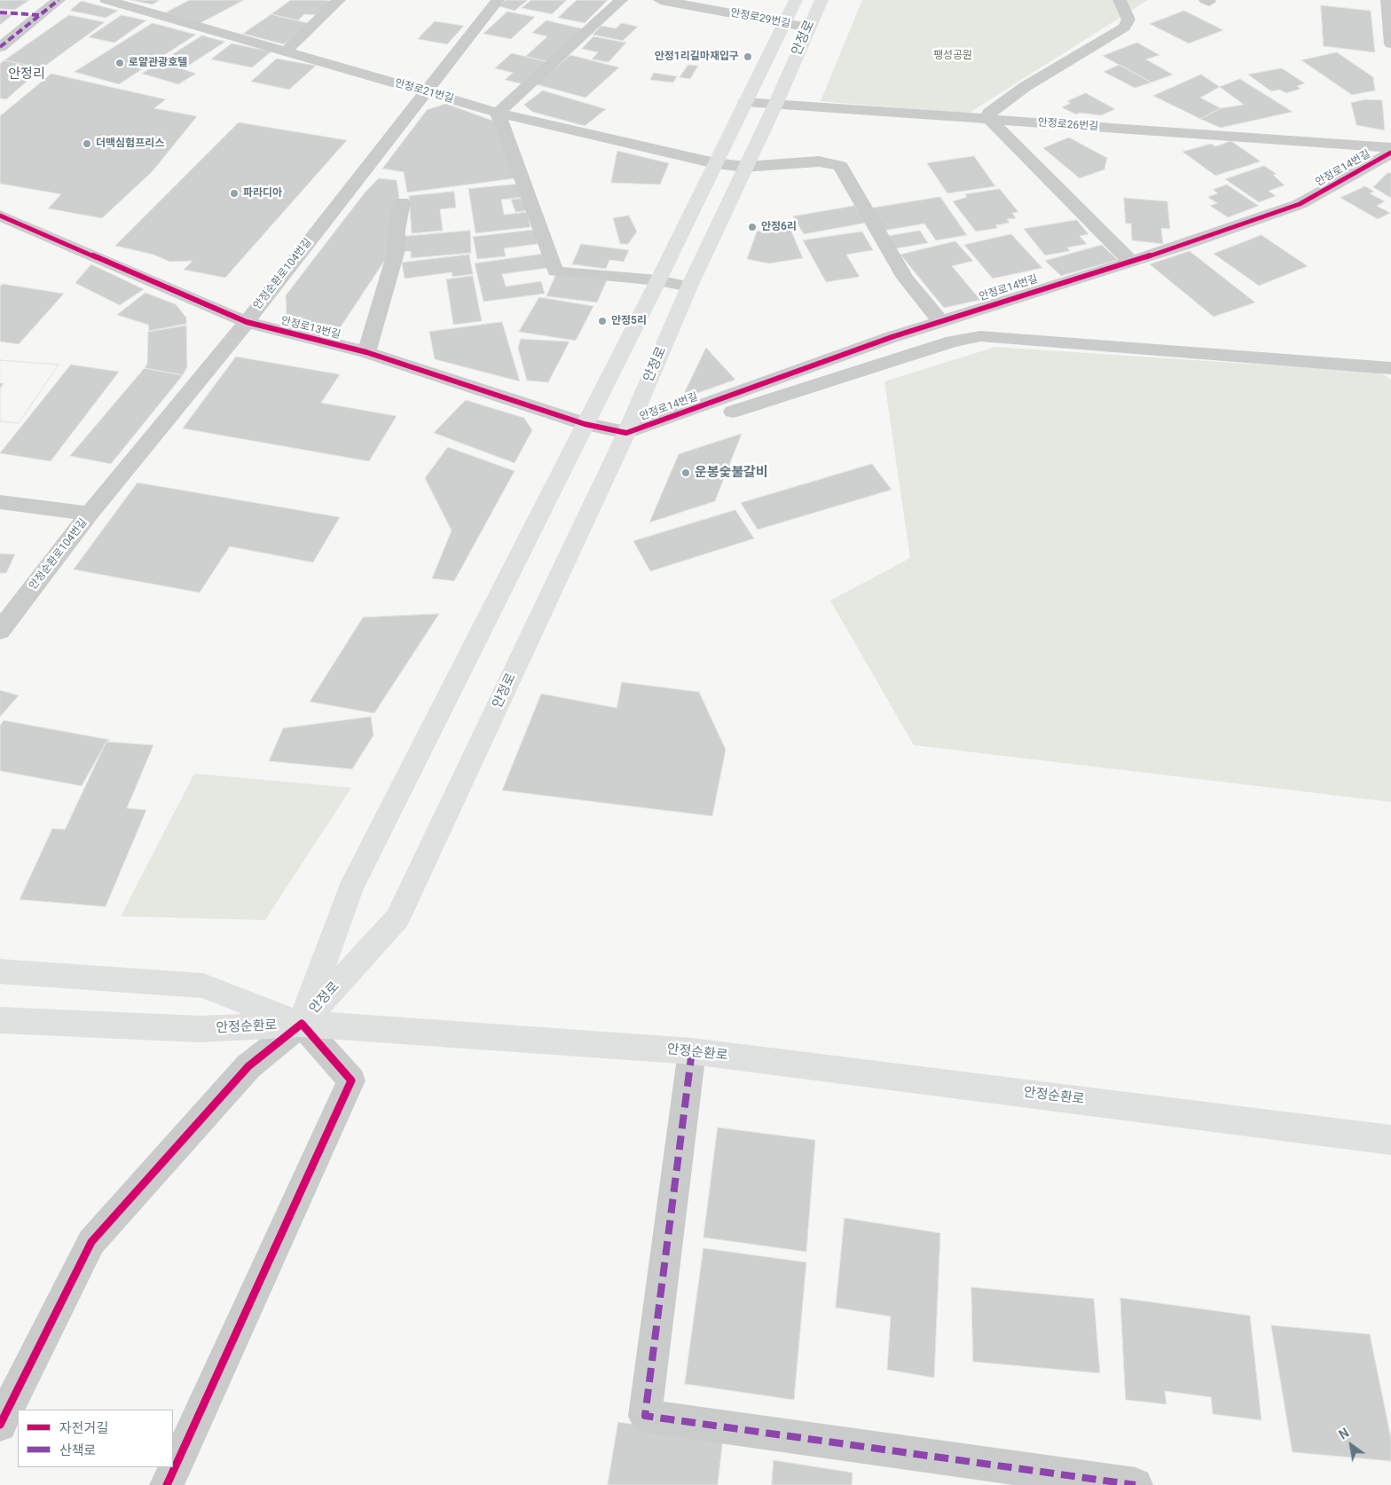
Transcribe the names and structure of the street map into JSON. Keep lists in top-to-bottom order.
{
  "streets": {
    "main road": ["안정로", "안정순환로"],
    "street": [
      "안정로29번길",
      "안정로21번길",
      "안정로26번길",
      "안정로14번길",
      "안정순환로104번길",
      "안정로13번길"
    ]
  },
  "crossings": [
    ["안정로29번길", "안정로"],
    ["안정로", "안정로21번길"],
    ["안정로", "안정로26번길"],
    ["안정로", "안정로14번길"],
    ["안정로", "안정로13번길"],
    ["안정로", "안정순환로"],
    ["안정로21번길", "안정로14번길"],
    ["안정로21번길", "안정순환로104번길"],
    ["안정로14번길", "안정로13번길"],
    ["안정순환로104번길", "안정로13번길"]
  ],
  "districts": ["안정리"],
  "parks": ["팽성공원"],
  "places": [
    "안정1리길마재입구",
    "로얄관광호텔",
    "더맥심험프리스",
    "파라디아",
    "안정6리",
    "안정5리",
    "운봉숯불갈비"
  ],
  "legend": ["자전거길", "산책로"],
  "north": "top left"
}
